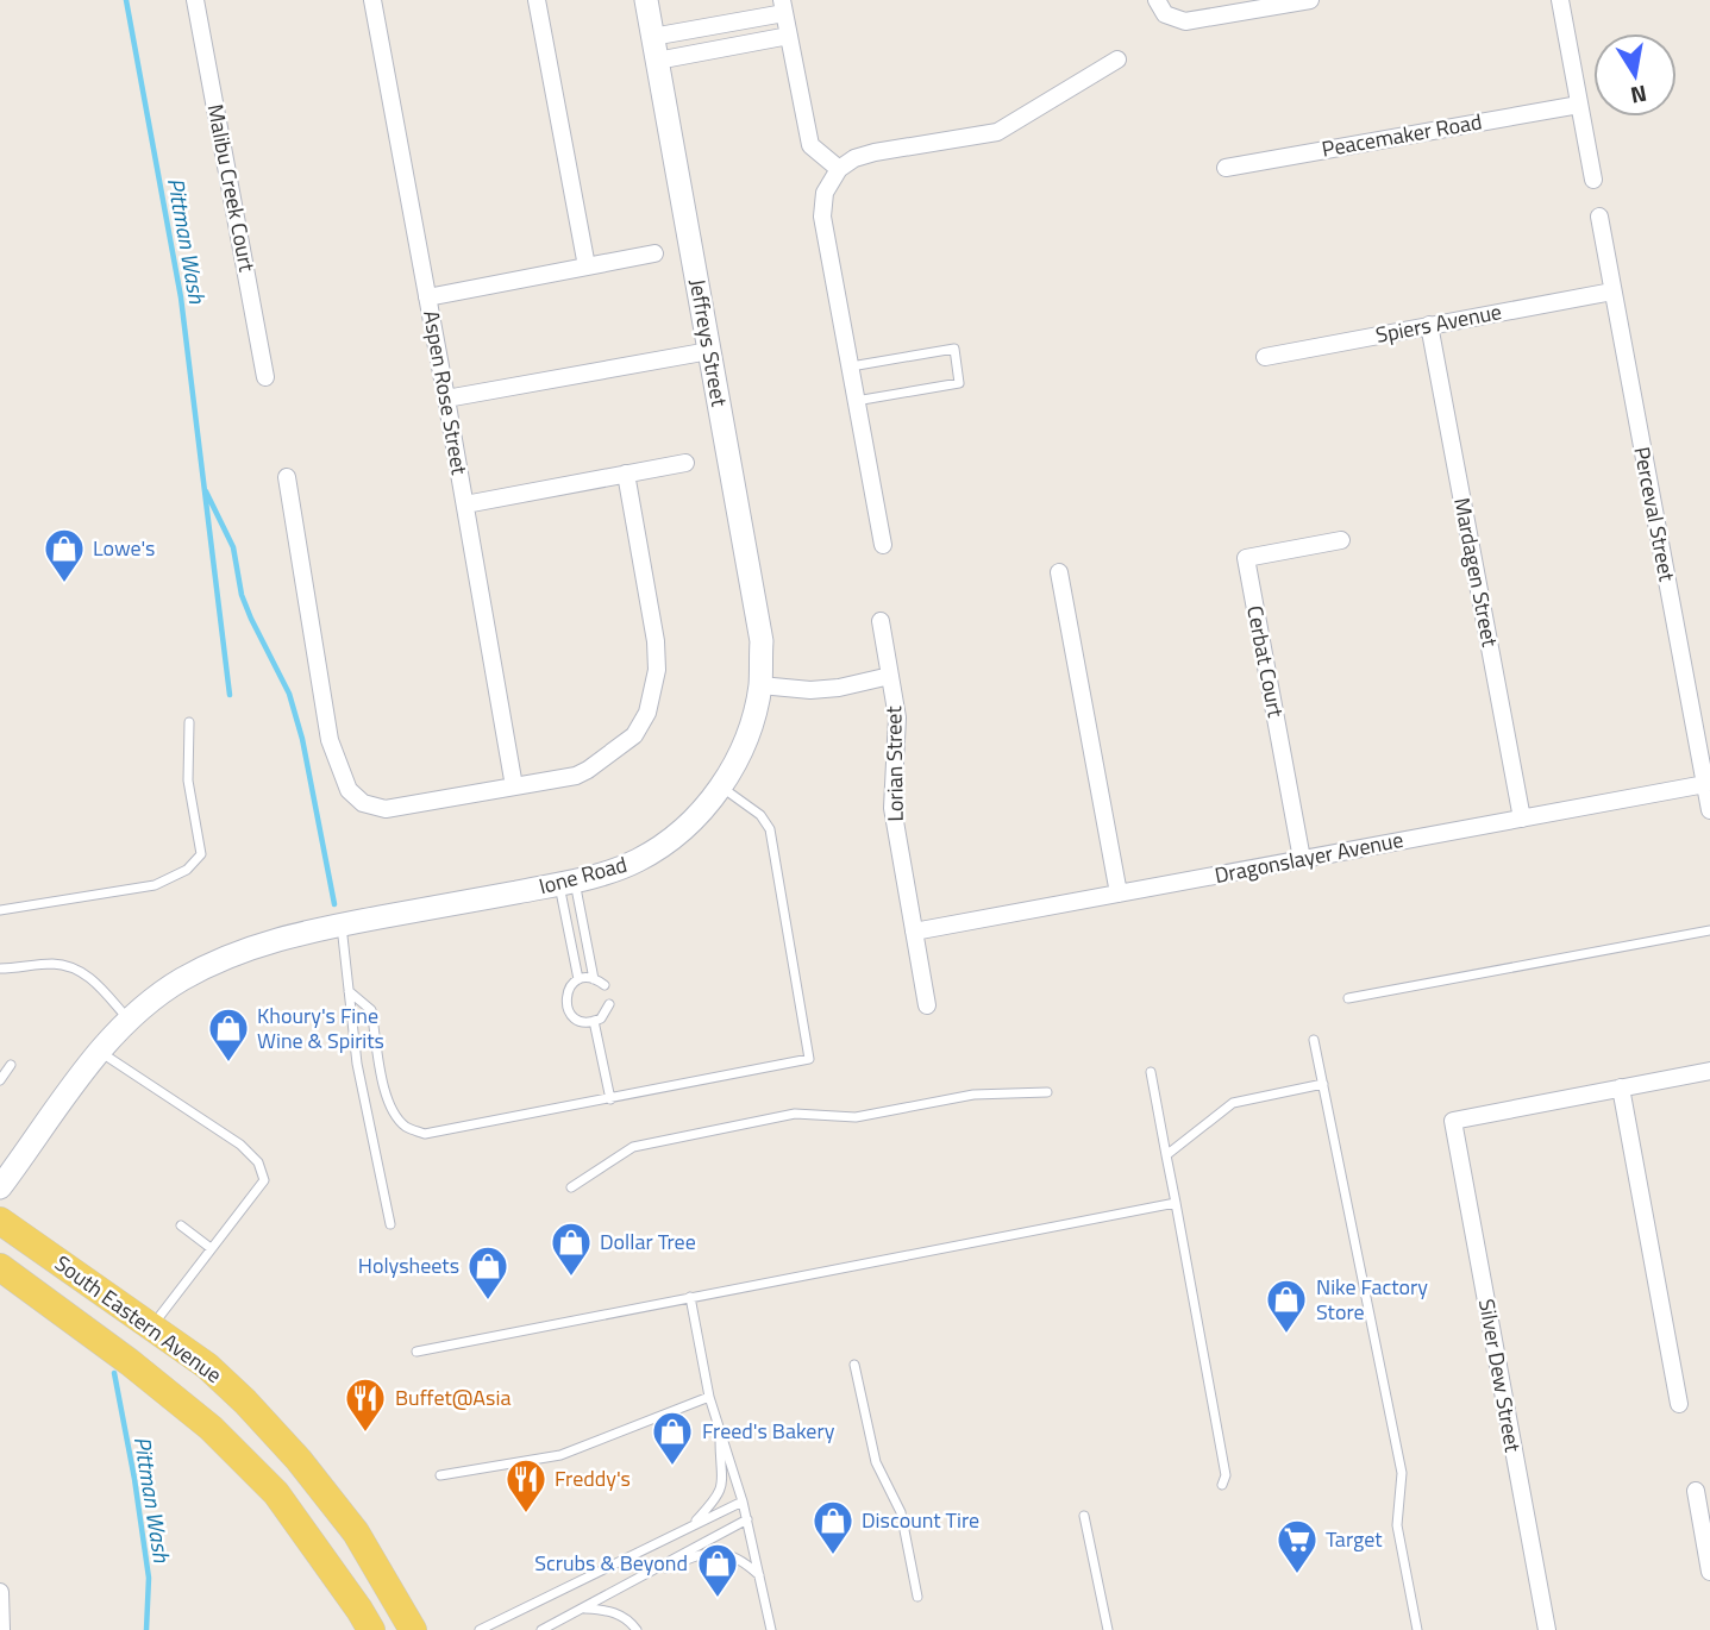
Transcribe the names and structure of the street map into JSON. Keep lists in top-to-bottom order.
{
  "streets": {
    "main road": ["South Eastern Avenue"],
    "street": [
      "Peacemaker Road",
      "Malibu Creek Court",
      "Spiers Avenue",
      "Jeffreys Street",
      "Aspen Rose Street",
      "Perceval Street",
      "Mardagen Street",
      "Cerbat Court",
      "Lorian Street",
      "Dragonslayer Avenue",
      "Ione Road",
      "Silver Dew Street"
    ]
  },
  "crossings": [
    ["Spiers Avenue", "Perceval Street"],
    ["Spiers Avenue", "Mardagen Street"],
    ["Jeffreys Street", "Ione Road"],
    ["Perceval Street", "Dragonslayer Avenue"],
    ["Mardagen Street", "Dragonslayer Avenue"],
    ["Cerbat Court", "Dragonslayer Avenue"],
    ["Lorian Street", "Dragonslayer Avenue"]
  ],
  "water": ["Pittman Wash"],
  "places": {
    "shop": [
      "Lowe's",
      "Khoury's Fine Wine & Spirits",
      "Dollar Tree",
      "Holysheets",
      "Nike Factory Store",
      "Freed's Bakery",
      "Discount Tire",
      "Scrubs & Beyond"
    ],
    "restaurant": ["Buffet@Asia", "Freddy's"],
    "supermarket": ["Target"]
  },
  "north": "bottom"
}
